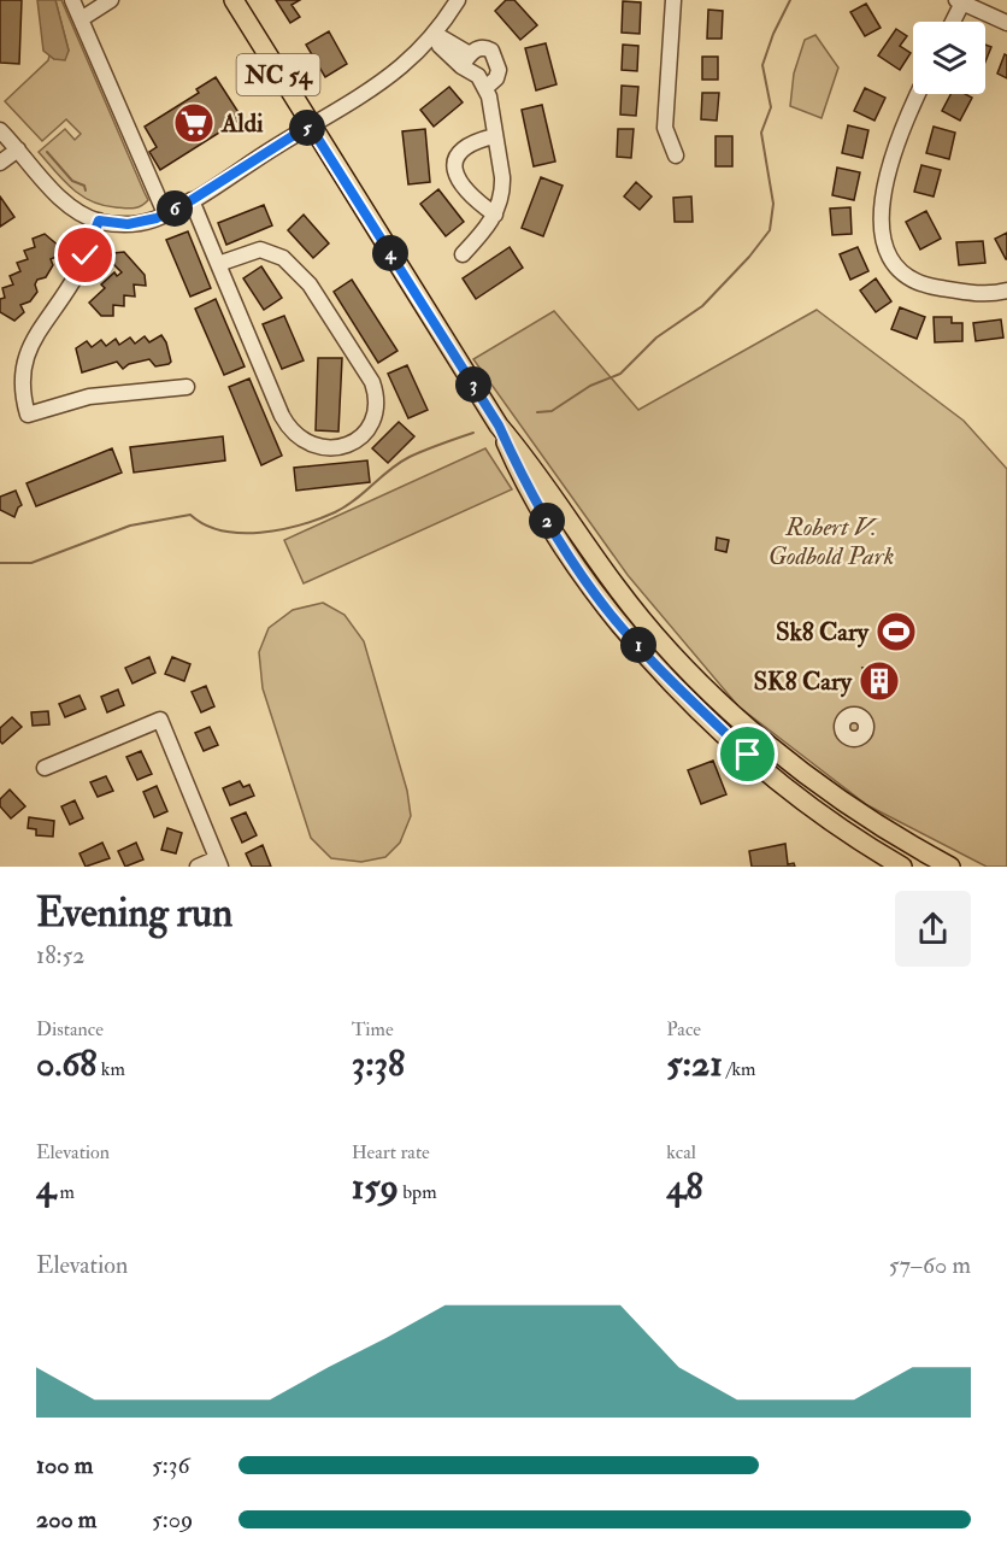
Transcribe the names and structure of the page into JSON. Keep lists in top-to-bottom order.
{
  "streets": {
    "main road": ["NC 54"]
  },
  "parks": ["Robert V. Godbold Park"],
  "places": {
    "supermarket": ["Aldi"],
    "sports": ["Sk8 Cary"],
    "building": ["SK8 Cary"]
  },
  "page": {
    "pins": [
      "5",
      "6",
      "4",
      "3",
      "2",
      "1"
    ],
    "heading": ["Evening run", "18:52"],
    "stats": [
      ["Distance", "0.68 km"],
      ["Time", "3:38"],
      ["Pace", "5:21 /km"],
      ["Elevation", "4 m"],
      ["Heart rate", "159 bpm"],
      ["kcal", "48"]
    ],
    "chart": ["Elevation", "57–60 m"],
    "list": [
      {
        "name": "100 m",
        "note": "5:36"
      },
      {
        "name": "200 m",
        "note": "5:09"
      }
    ]
  }
}
